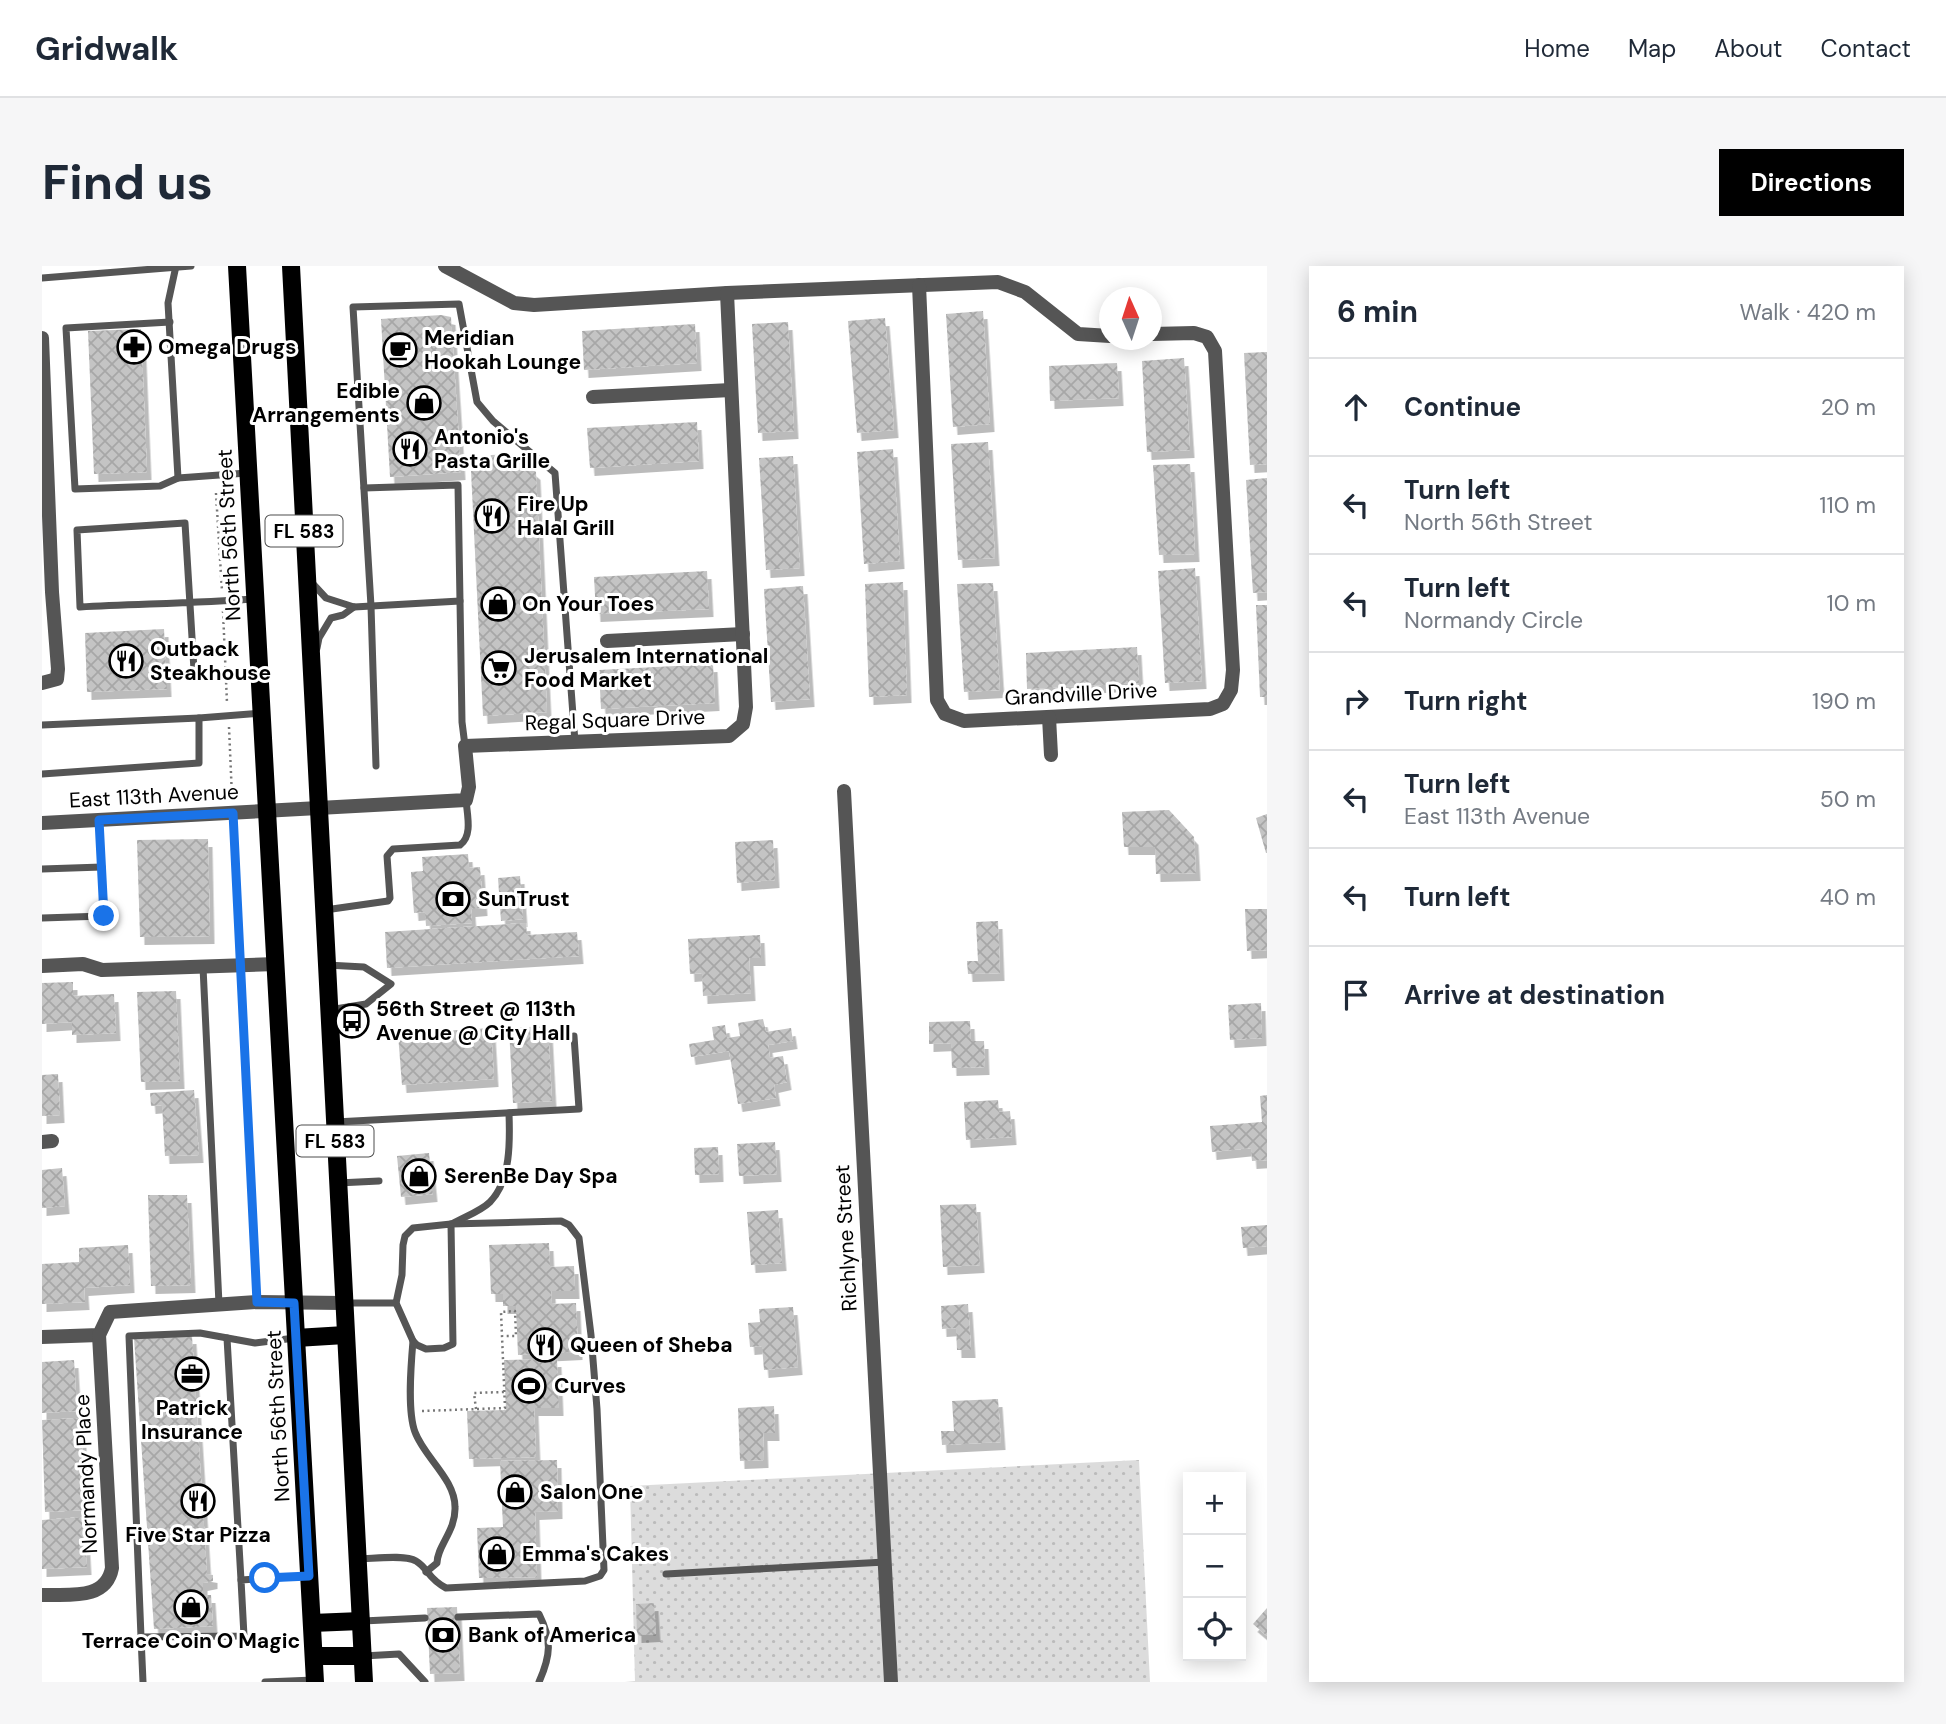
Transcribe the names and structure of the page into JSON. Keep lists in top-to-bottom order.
{
  "streets": {
    "main road": ["FL 583", "North 56th Street"],
    "street": [
      "Grandville Drive",
      "Regal Square Drive",
      "East 113th Avenue",
      "Richlyne Street",
      "Normandy Place"
    ]
  },
  "crossings": [
    ["FL 583", "East 113th Avenue"],
    ["North 56th Street", "East 113th Avenue"]
  ],
  "places": {
    "pharmacy": ["Omega Drugs"],
    "cafe": ["Meridian Hookah Lounge"],
    "shop": [
      "Edible Arrangements",
      "On Your Toes",
      "SerenBe Day Spa",
      "Salon One",
      "Emma's Cakes",
      "Terrace Coin O Magic"
    ],
    "restaurant": [
      "Antonio's Pasta Grille",
      "Fire Up Halal Grill",
      "Outback Steakhouse",
      "Queen of Sheba",
      "Five Star Pizza"
    ],
    "supermarket": ["Jerusalem International Food Market"],
    "bank": ["SunTrust", "Bank of America"],
    "bus stop": ["56th Street @ 113th Avenue @ City Hall"],
    "office": ["Patrick Insurance"],
    "sports": ["Curves"]
  },
  "north": "top",
  "page": {
    "header": "Gridwalk",
    "nav": [
      "Home",
      "Map",
      "About",
      "Contact"
    ],
    "buttons": "Directions",
    "title": "Find us",
    "heading": ["6 min", "Walk · 420 m"],
    "list": [
      ["Continue", "20 m"],
      ["Turn left", "North 56th Street", "110 m"],
      ["Turn left", "Normandy Circle", "10 m"],
      ["Turn right", "190 m"],
      ["Turn left", "East 113th Avenue", "50 m"],
      ["Turn left", "40 m"],
      "Arrive at destination"
    ],
    "map_buttons": ["+", "−"]
  }
}
